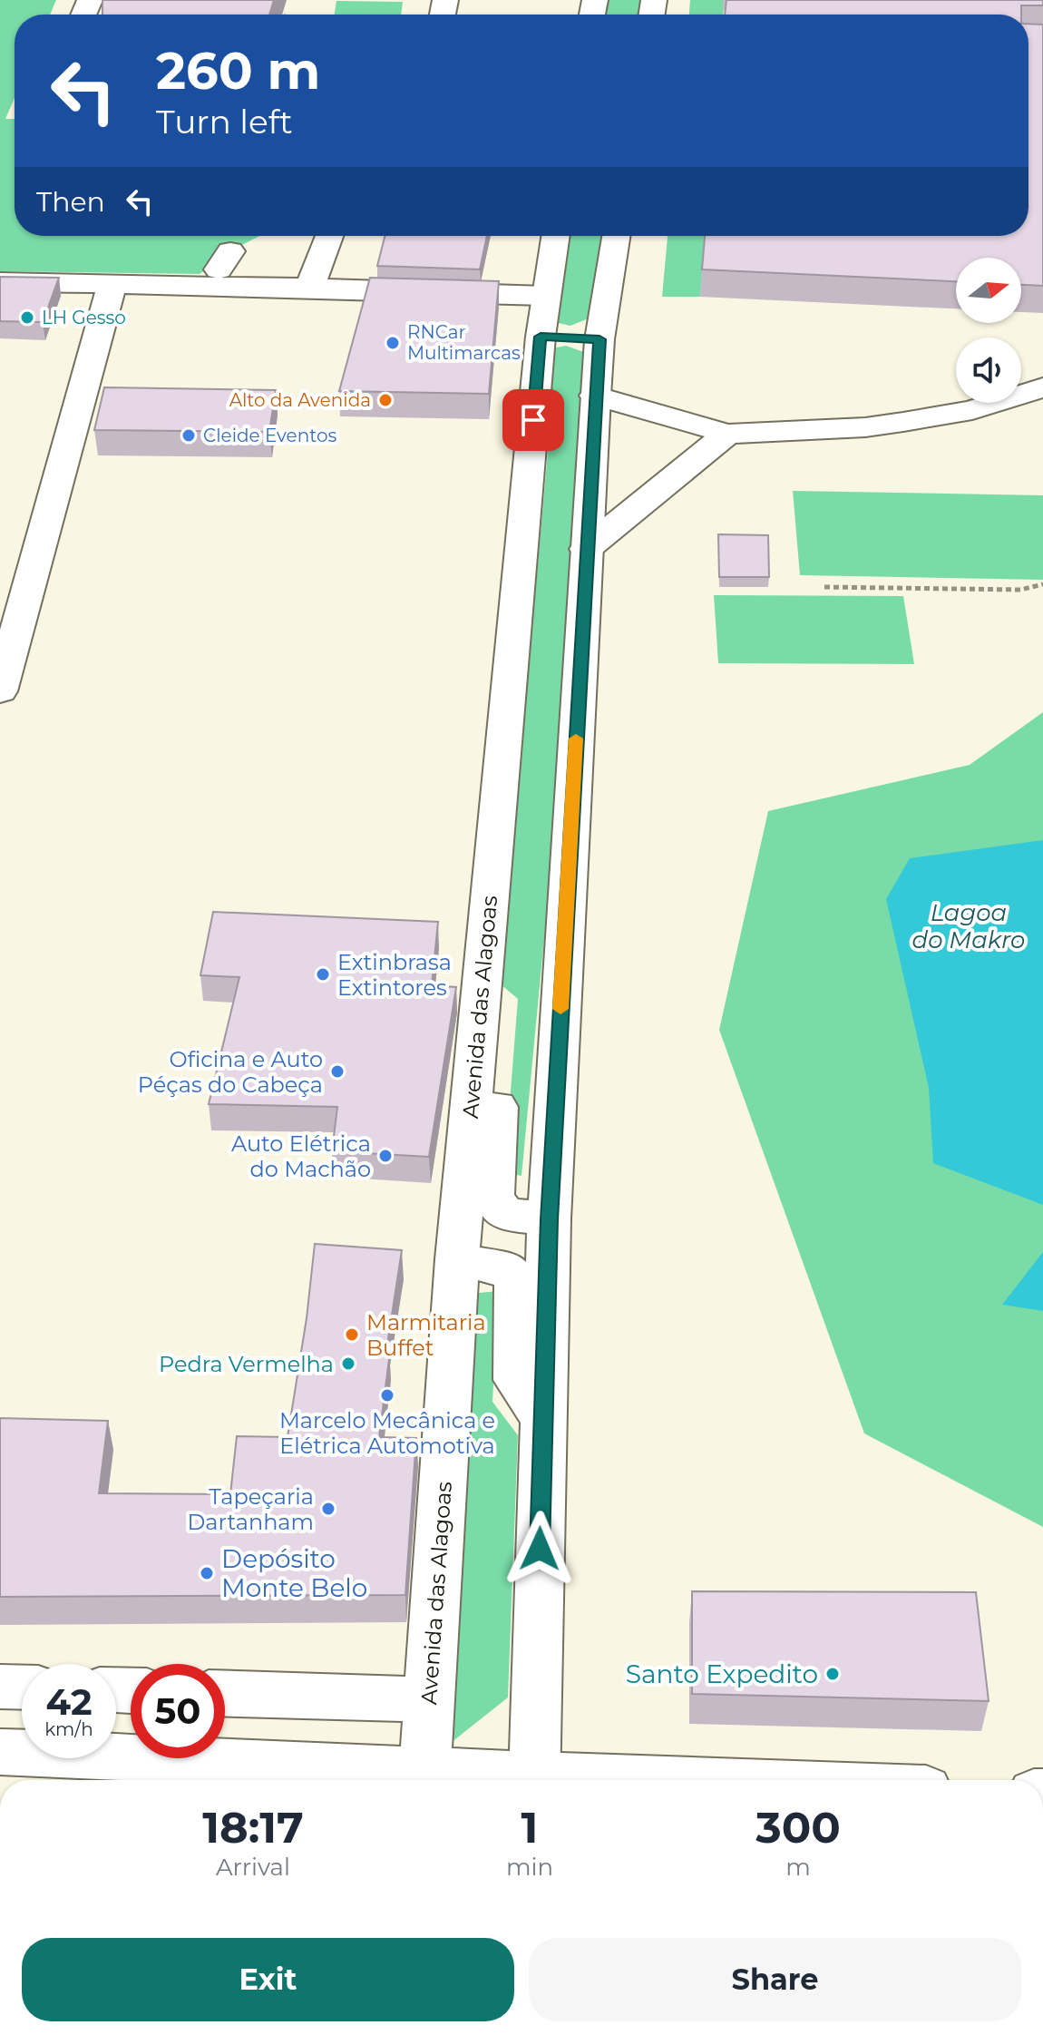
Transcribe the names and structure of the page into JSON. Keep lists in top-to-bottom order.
{
  "streets": {
    "main road": ["Avenida das Alagoas"]
  },
  "water": ["Lagoa do Makro"],
  "places": [
    "LH Gesso",
    "RNCar Multimarcas",
    "Alto da Avenida",
    "Cleide Eventos",
    "Extinbrasa Extintores",
    "Oficina e Auto Péças do Cabeça",
    "Auto Elétrica do Machão",
    "Marmitaria Buffet",
    "Pedra Vermelha",
    "Marcelo Mecânica e Elétrica Automotiva",
    "Tapeçaria Dartanham",
    "Depósito Monte Belo",
    "Santo Expedito"
  ],
  "north": "right",
  "page": {
    "turn": ["260 m", "Turn left"],
    "then": "Then",
    "speed": "42 km/h",
    "limit": "50",
    "eta": [
      "18:17",
      "Arrival",
      "1",
      "min",
      "300",
      "m"
    ],
    "buttons": ["Exit", "Share"]
  }
}
